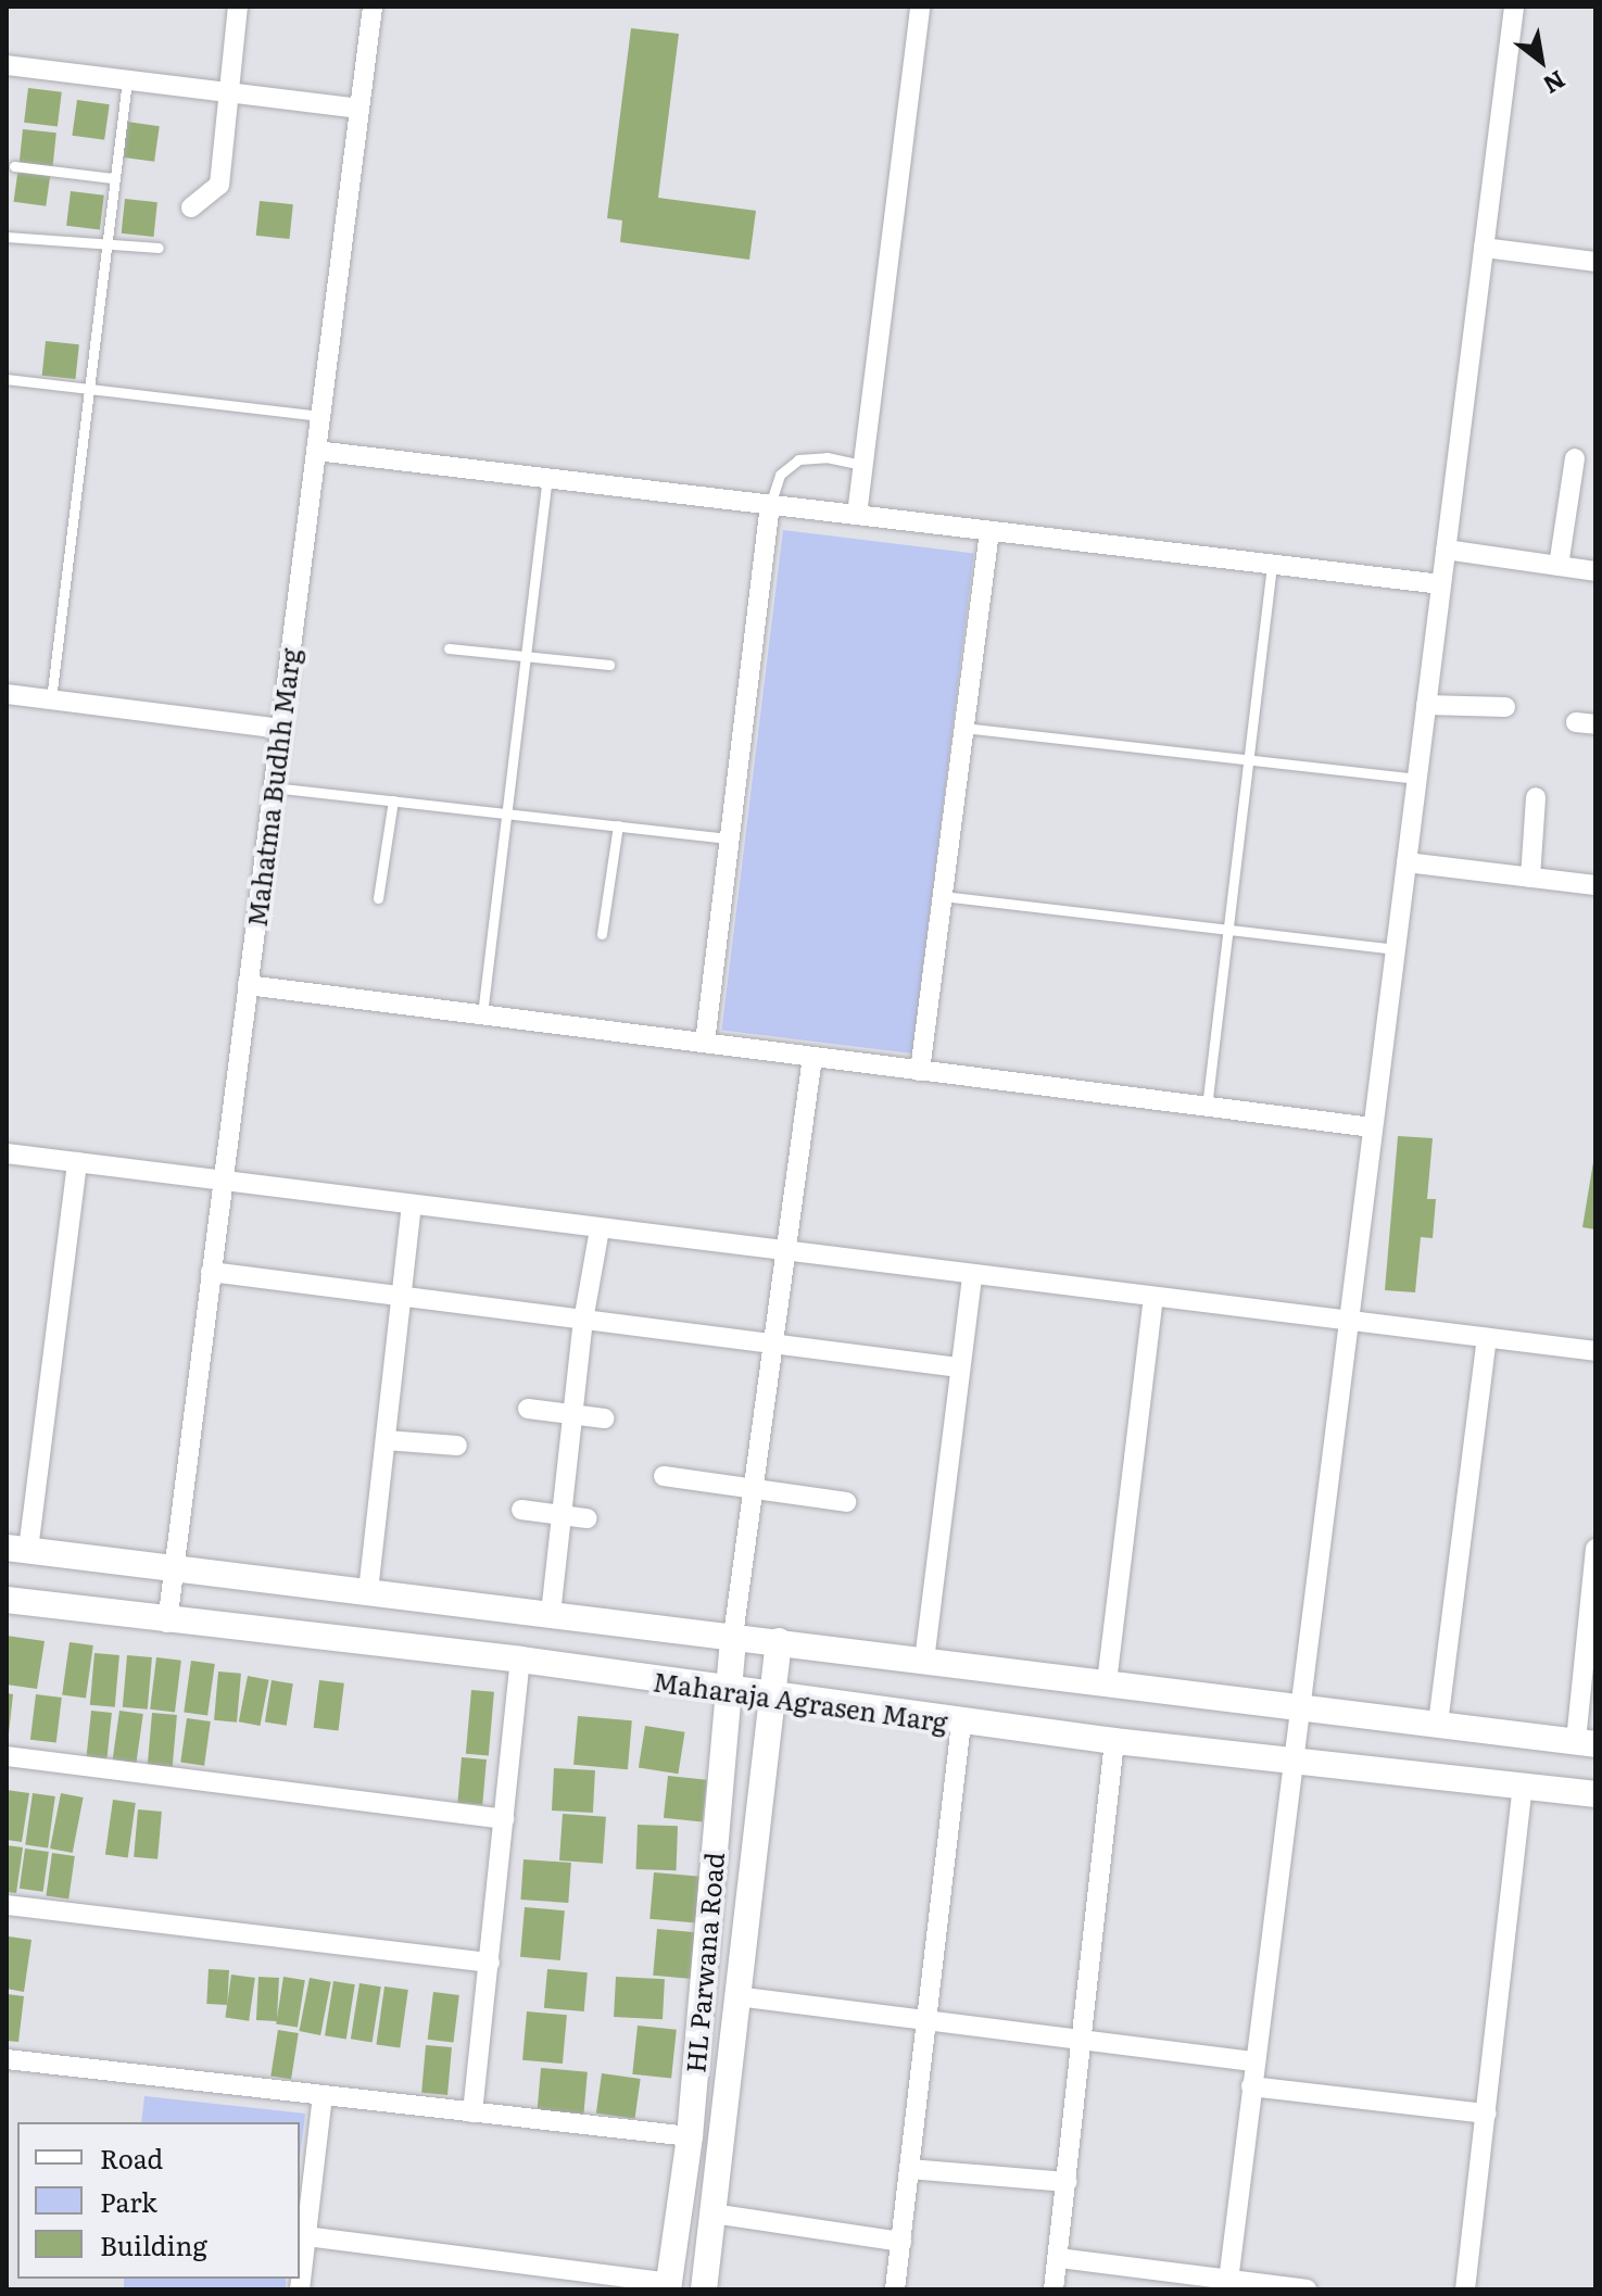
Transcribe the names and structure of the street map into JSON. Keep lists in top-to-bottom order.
{
  "streets": {
    "street": ["Mahatma Budhh Marg", "Maharaja Agrasen Marg", "HL Parwana Road"]
  },
  "crossings": [
    ["Mahatma Budhh Marg", "Maharaja Agrasen Marg"],
    ["Maharaja Agrasen Marg", "HL Parwana Road"]
  ],
  "legend": ["Road", "Park", "Building"],
  "north": "bottom right"
}
